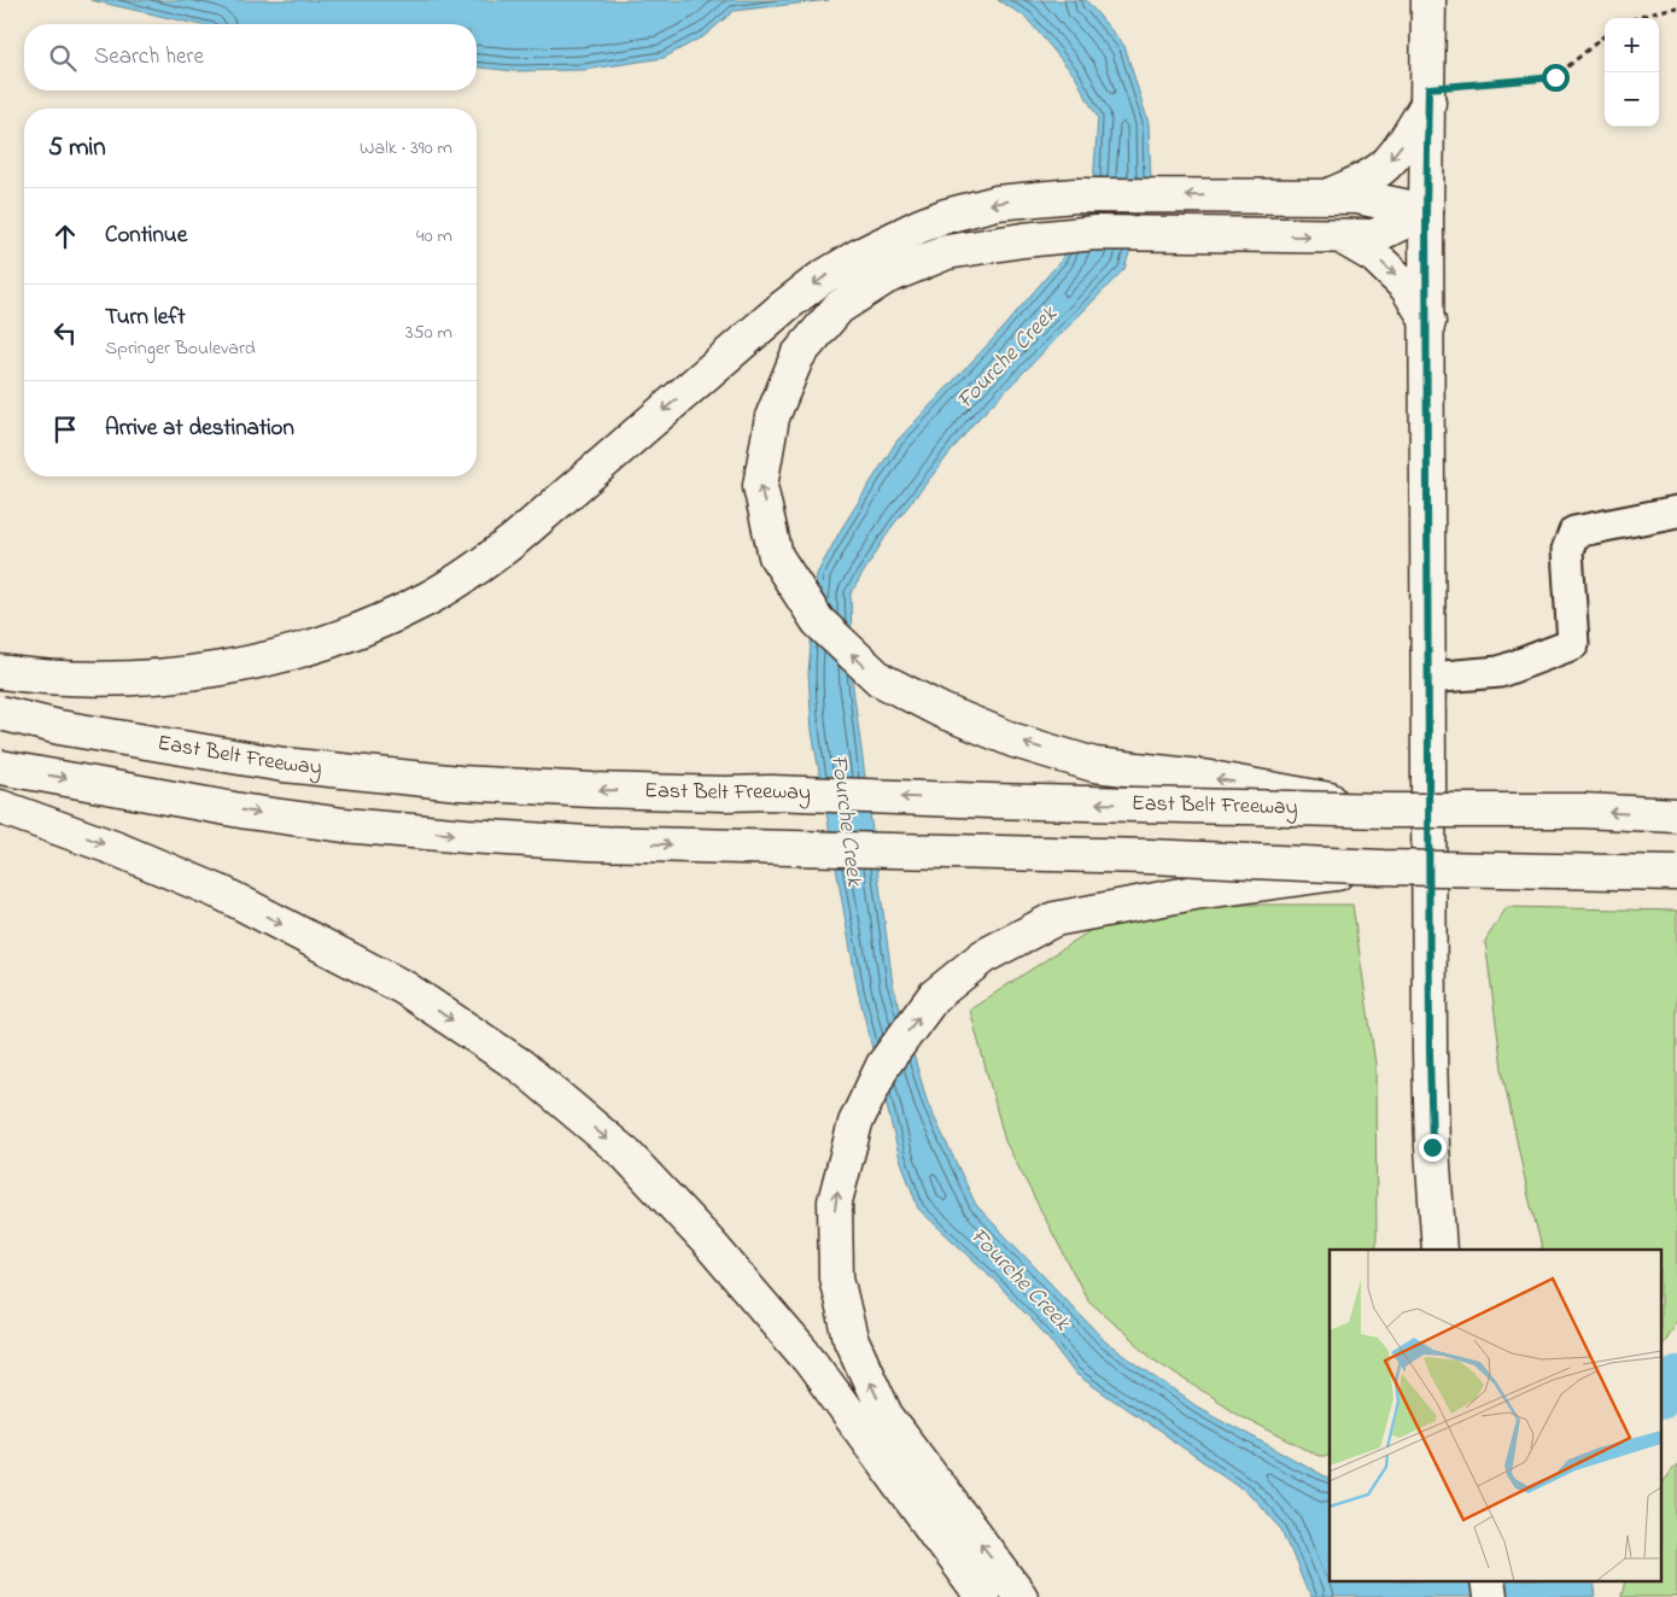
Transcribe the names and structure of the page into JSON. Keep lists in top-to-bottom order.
{
  "streets": {
    "main road": ["East Belt Freeway"]
  },
  "water": ["Fourche Creek"],
  "page": {
    "map_buttons": ["+", "−"],
    "search": "Search here",
    "heading": ["5 min", "Walk · 390 m"],
    "list": [
      ["Continue", "40 m"],
      ["Turn left", "Springer Boulevard", "350 m"],
      "Arrive at destination"
    ]
  }
}
